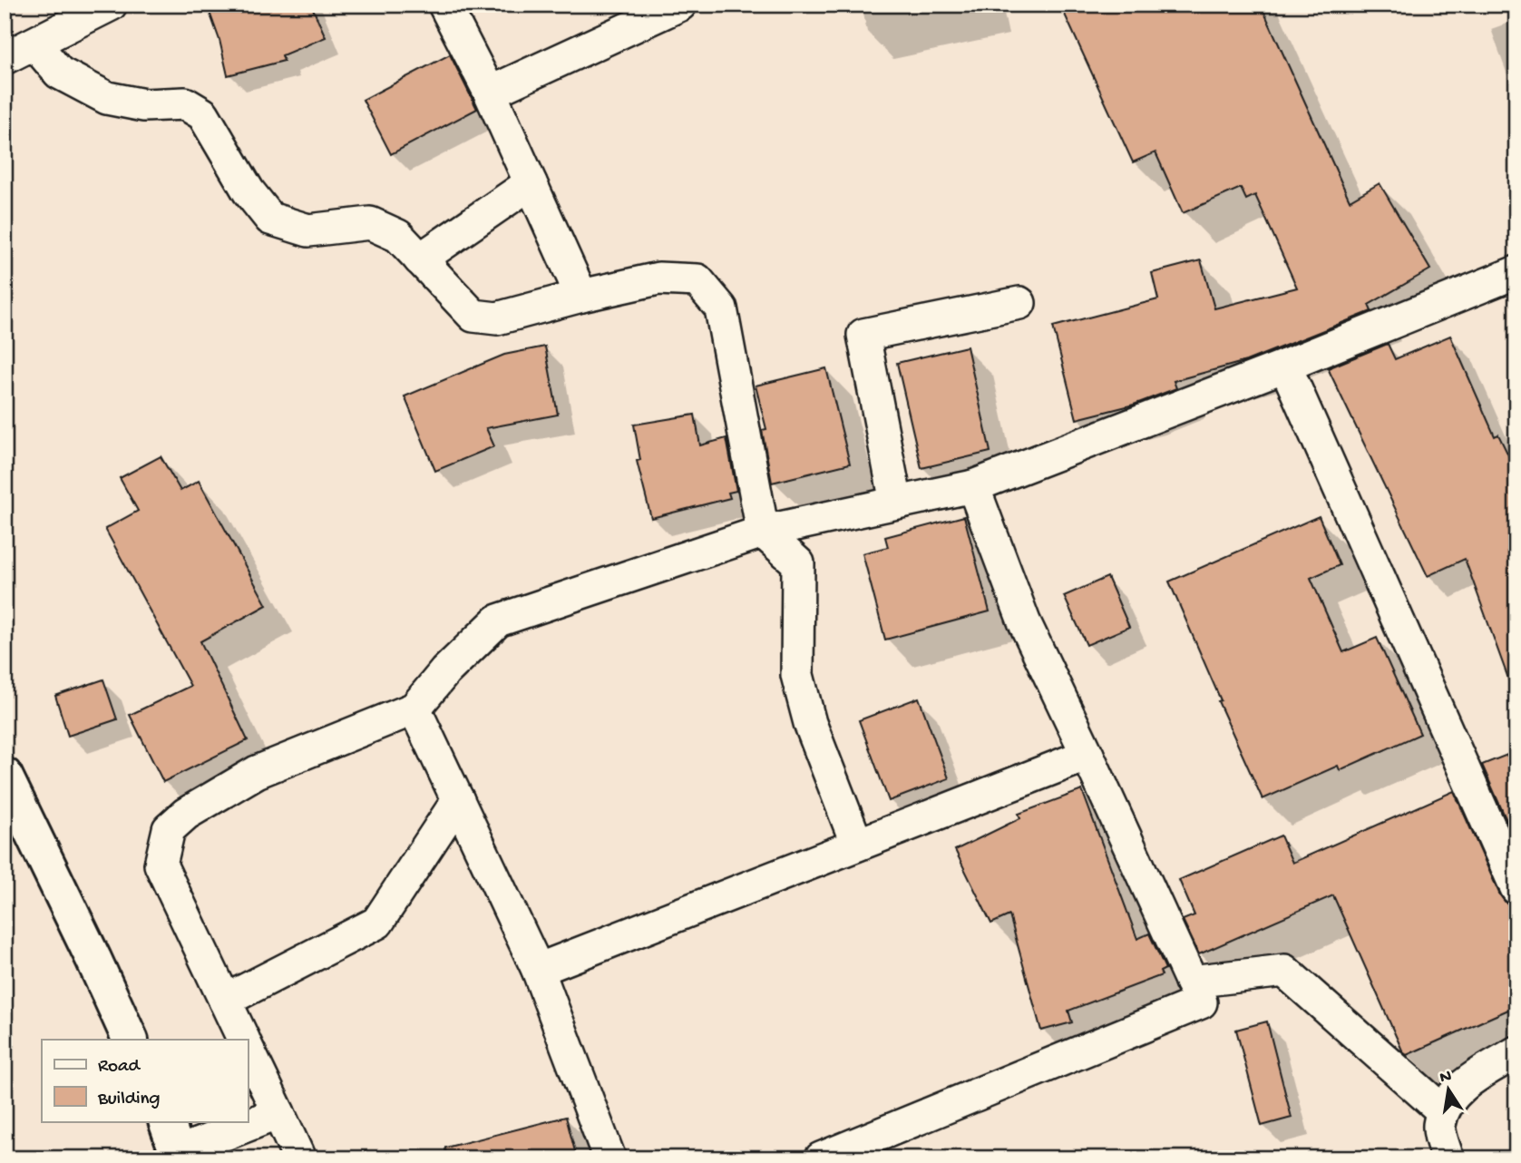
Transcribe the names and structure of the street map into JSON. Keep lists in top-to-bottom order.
{
  "legend": ["Road", "Building"],
  "north": "top"
}
